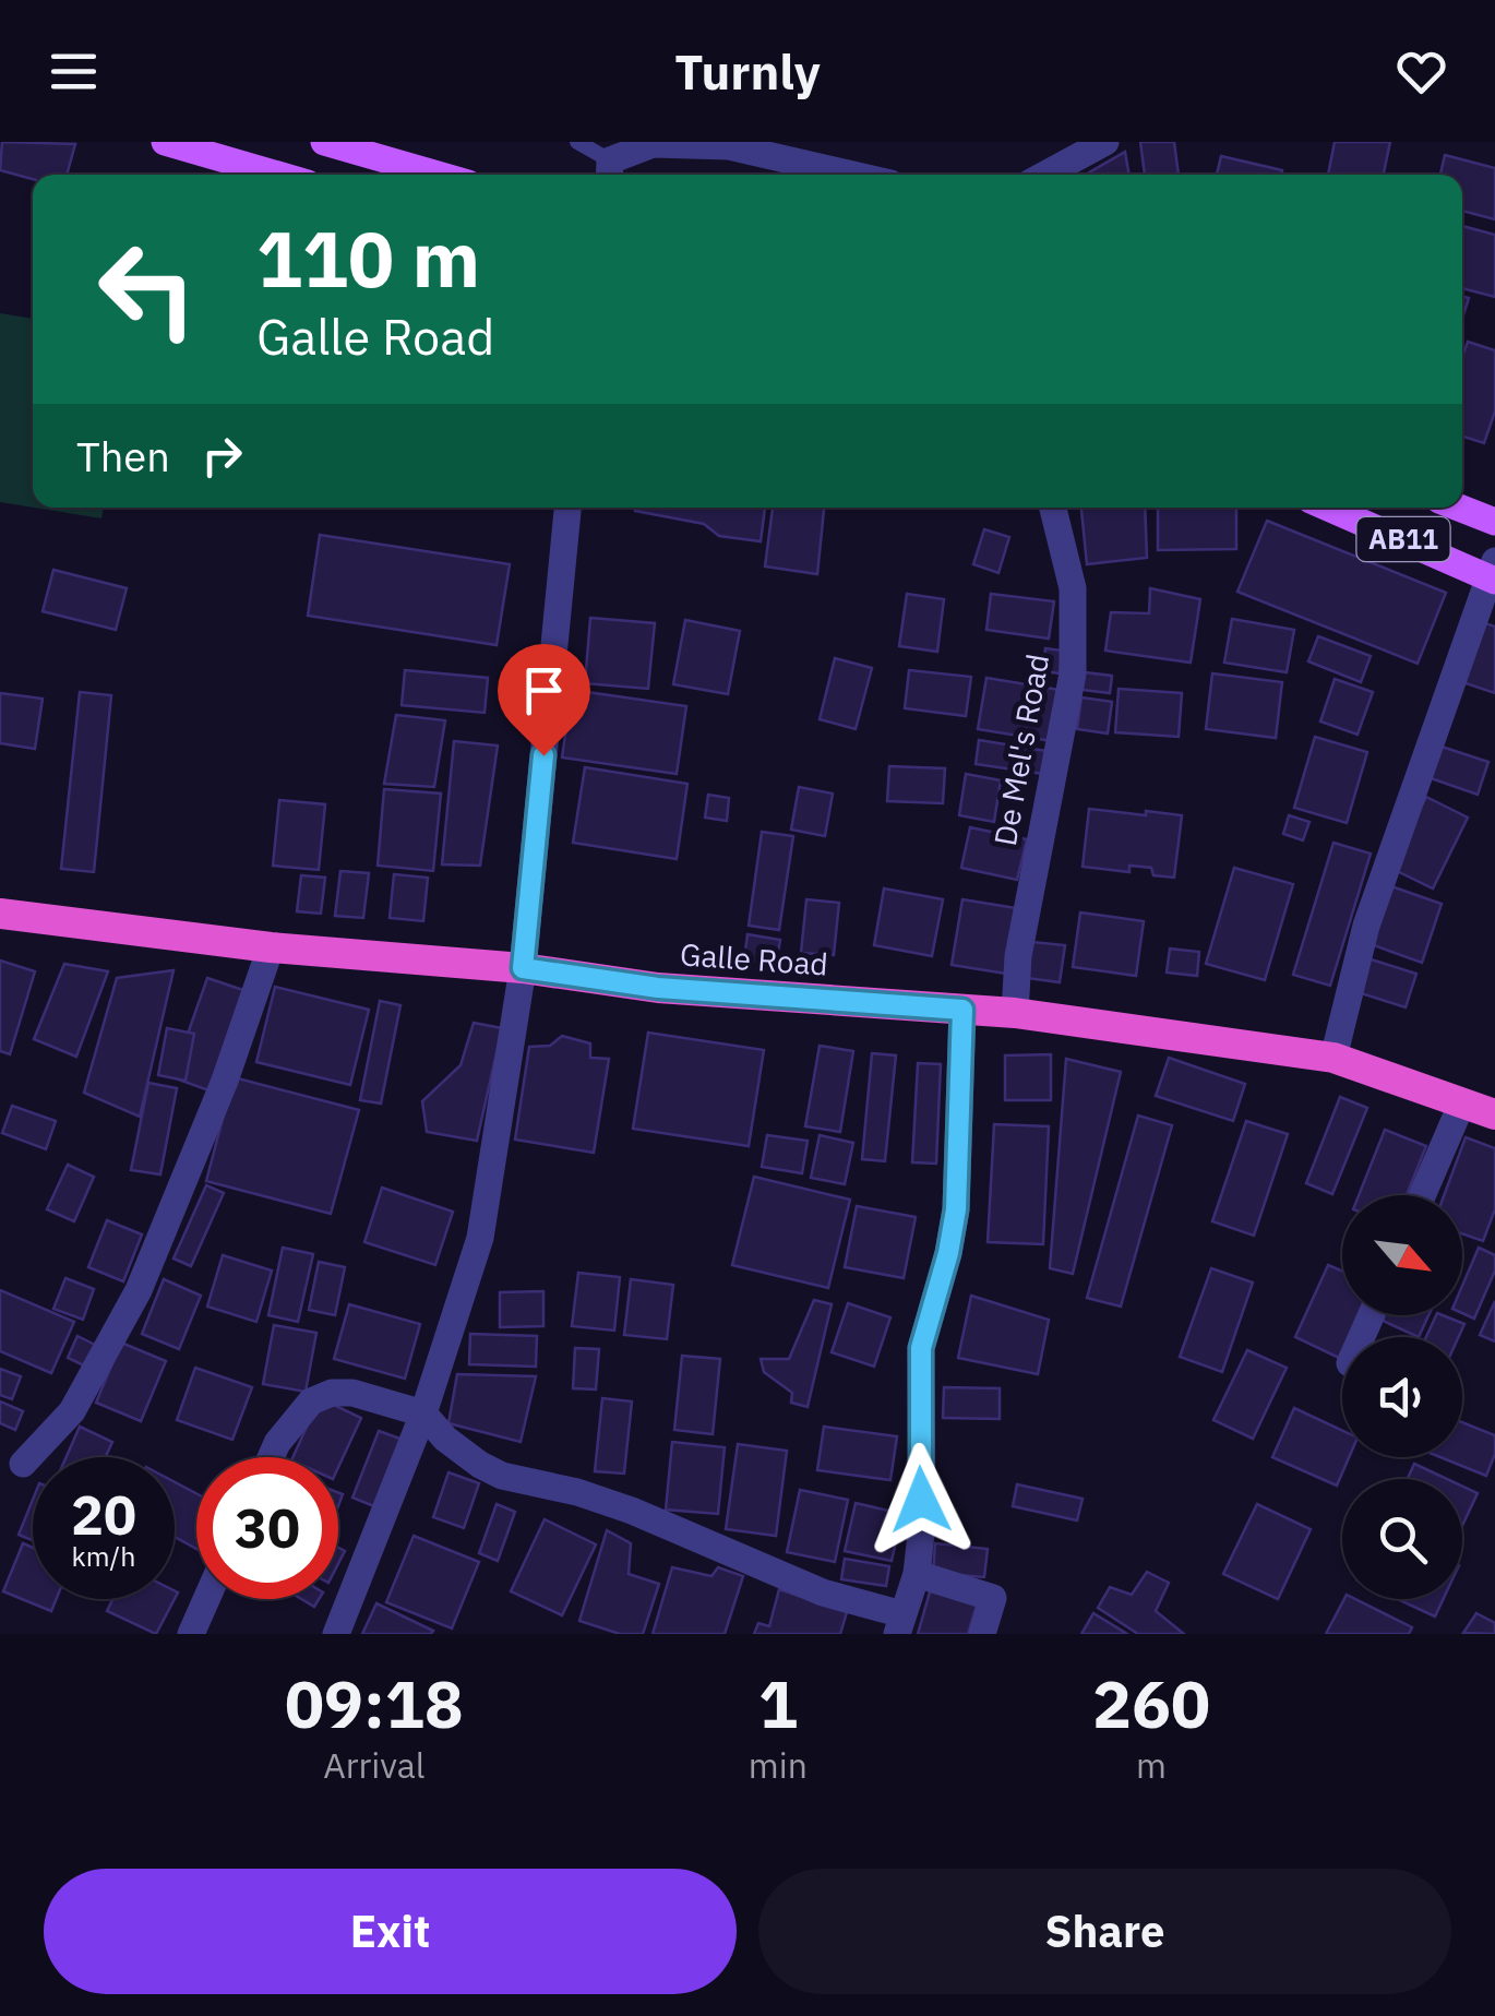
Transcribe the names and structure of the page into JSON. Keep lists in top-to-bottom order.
{
  "streets": {
    "highway": ["Galle Road"],
    "main road": ["AB11"],
    "street": ["De Mel's Road"]
  },
  "crossings": [
    ["De Mel's Road", "Galle Road"]
  ],
  "north": "bottom right",
  "page": {
    "header": "Turnly",
    "turn": ["110 m", "Galle Road"],
    "then": "Then",
    "speed": "20 km/h",
    "limit": "30",
    "eta": [
      "09:18",
      "Arrival",
      "1",
      "min",
      "260",
      "m"
    ],
    "buttons": ["Exit", "Share"]
  }
}
